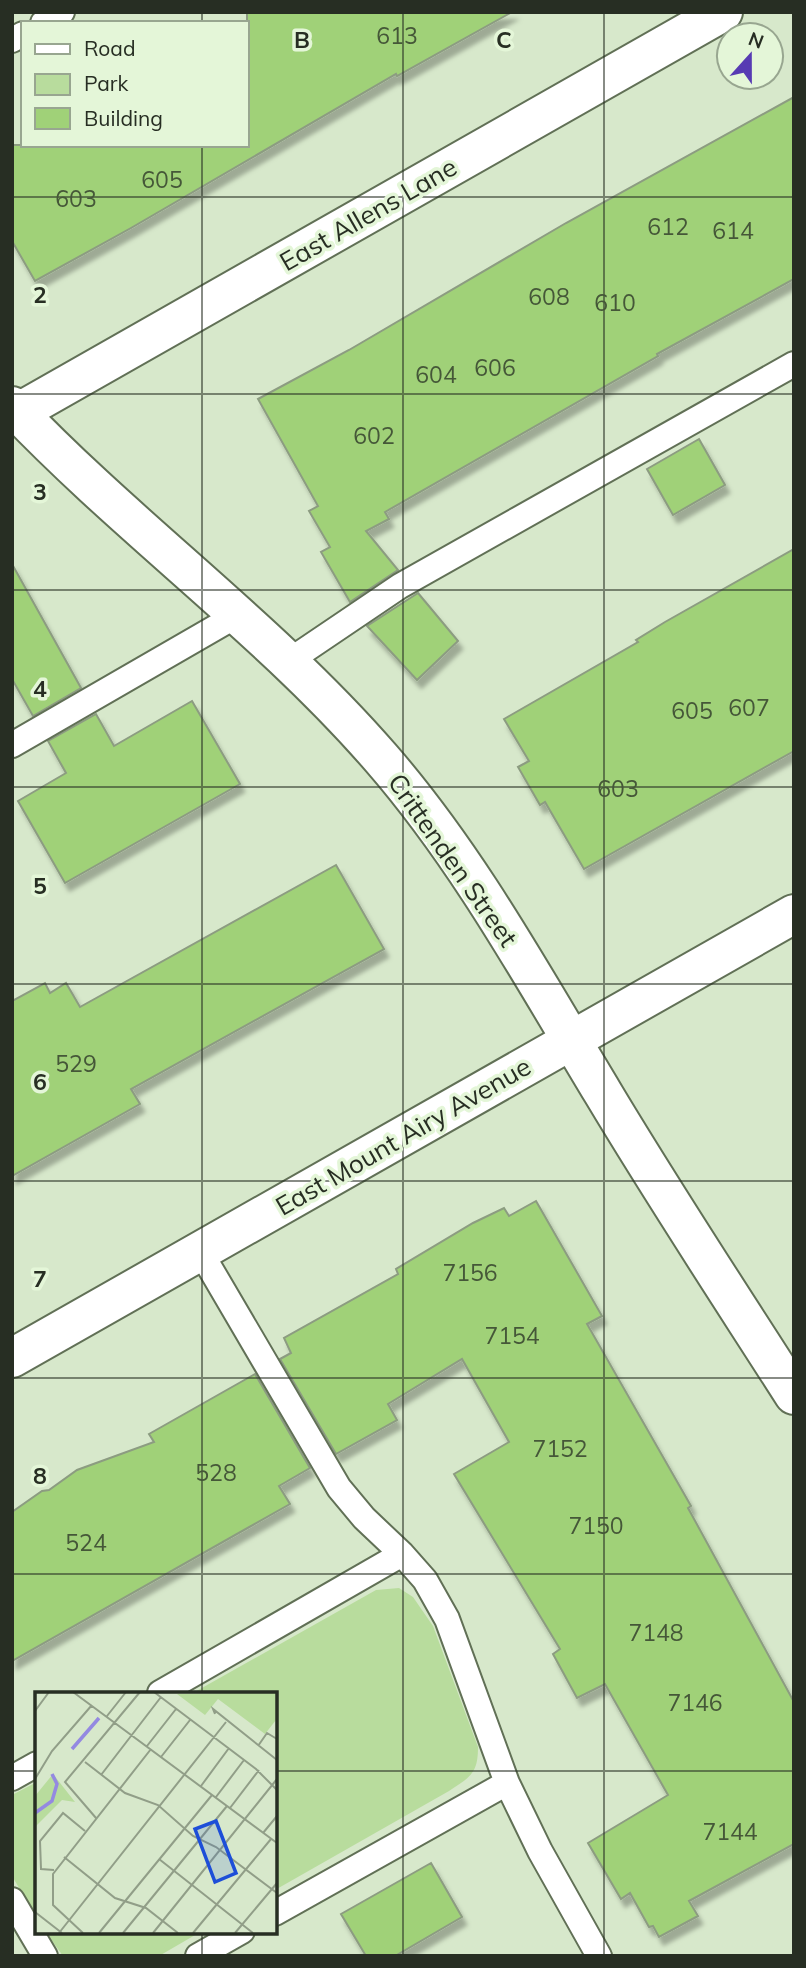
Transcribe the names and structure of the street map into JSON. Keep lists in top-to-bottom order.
{
  "streets": {
    "street": ["East Allens Lane", "Crittenden Street", "East Mount Airy Avenue"]
  },
  "crossings": [
    ["East Allens Lane", "Crittenden Street"],
    ["Crittenden Street", "East Mount Airy Avenue"]
  ],
  "house_numbers": [
    "613",
    "605",
    "603",
    "612",
    "614",
    "608",
    "610",
    "606",
    "604",
    "602",
    "607",
    "605",
    "603",
    "529",
    "7156",
    "7154",
    "7152",
    "528",
    "7150",
    "524",
    "7148",
    "7146",
    "7144"
  ],
  "legend": ["Road", "Park", "Building"],
  "north": "top",
  "grid": {
    "columns": ["B", "C"],
    "rows": [
      "2",
      "3",
      "4",
      "5",
      "6",
      "7",
      "8"
    ]
  }
}
